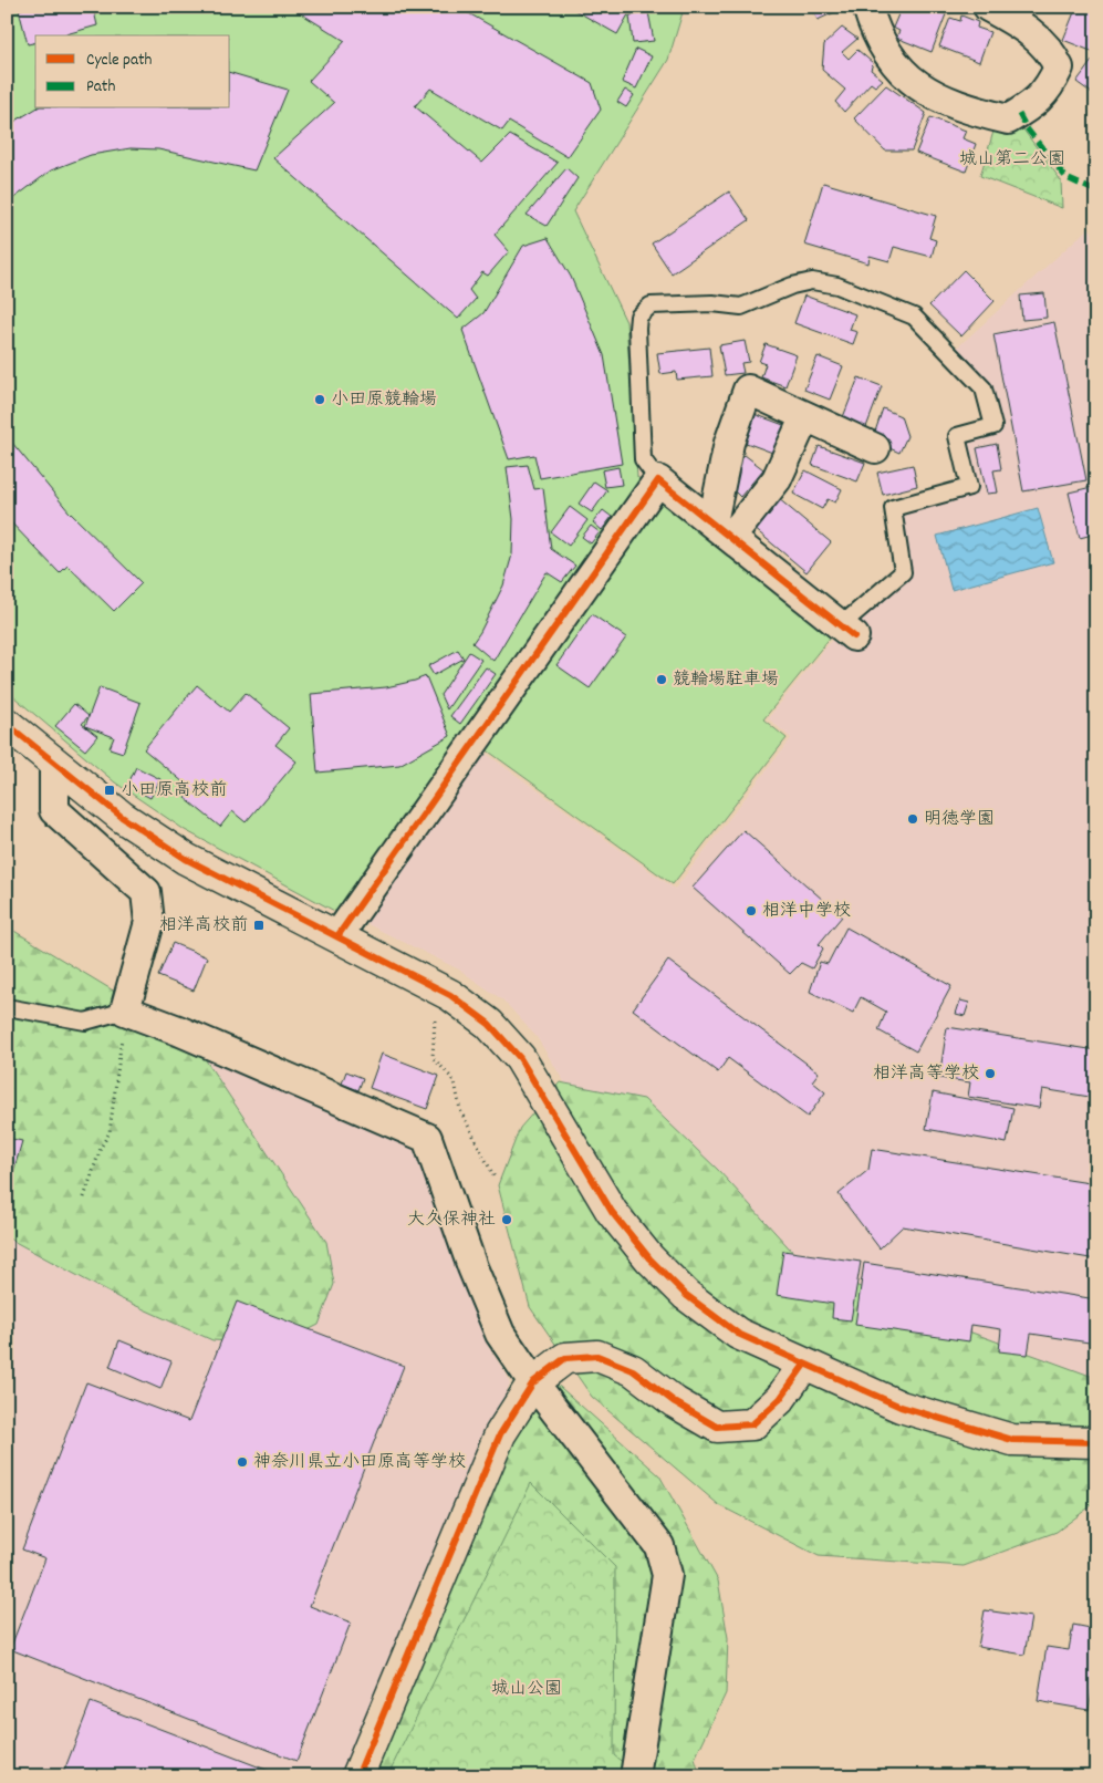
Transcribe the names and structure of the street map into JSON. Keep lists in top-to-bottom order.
{
  "parks": ["城山第二公園", "城山公園"],
  "places": {
    "other": [
      "小田原競輪場",
      "競輪場駐車場",
      "明徳学園",
      "相洋中学校",
      "相洋高等学校",
      "大久保神社",
      "神奈川県立小田原高等学校"
    ],
    "transit": ["小田原高校前", "相洋高校前"]
  },
  "legend": ["Cycle path", "Path"]
}
